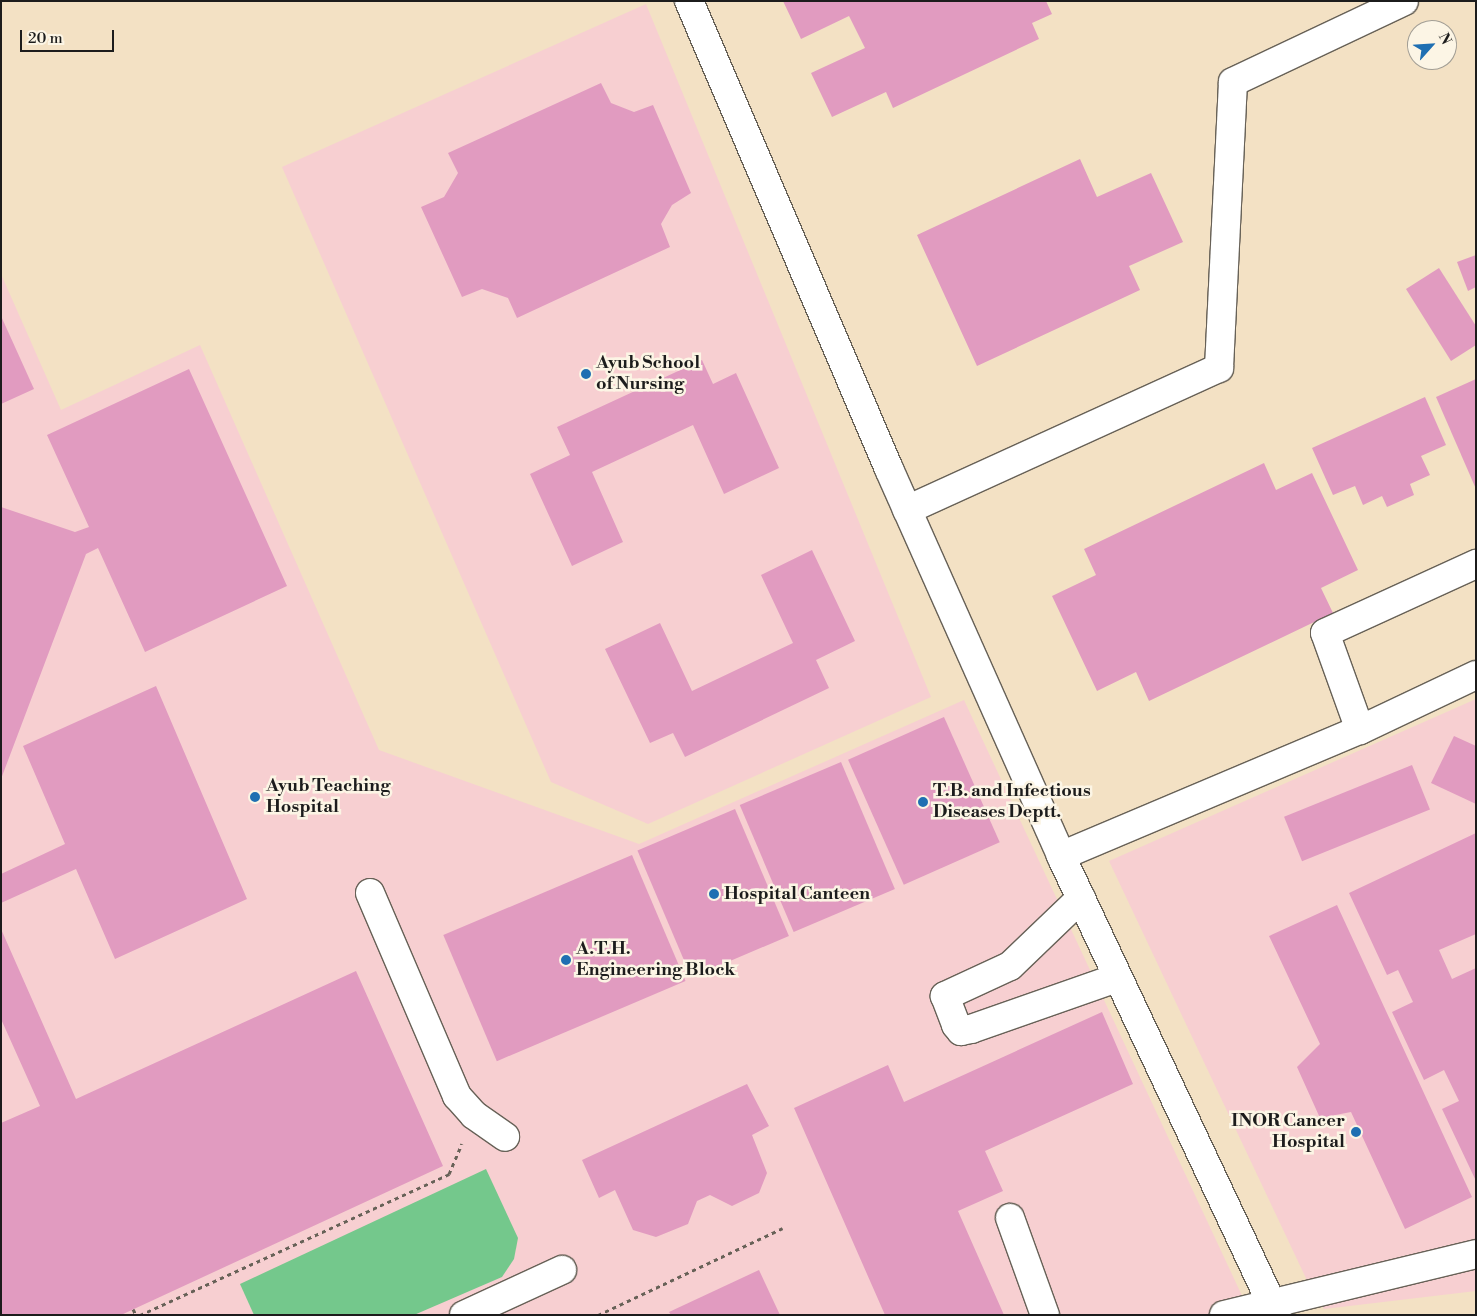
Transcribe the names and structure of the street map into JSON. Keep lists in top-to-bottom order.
{
  "places": [
    "Ayub School of Nursing",
    "Ayub Teaching Hospital",
    "T.B. and Infectious Diseases Deptt.",
    "Hospital Canteen",
    "A.T.H. Engineering Block",
    "INOR Cancer Hospital"
  ],
  "scale_bar": "20 m",
  "north": "top right"
}
